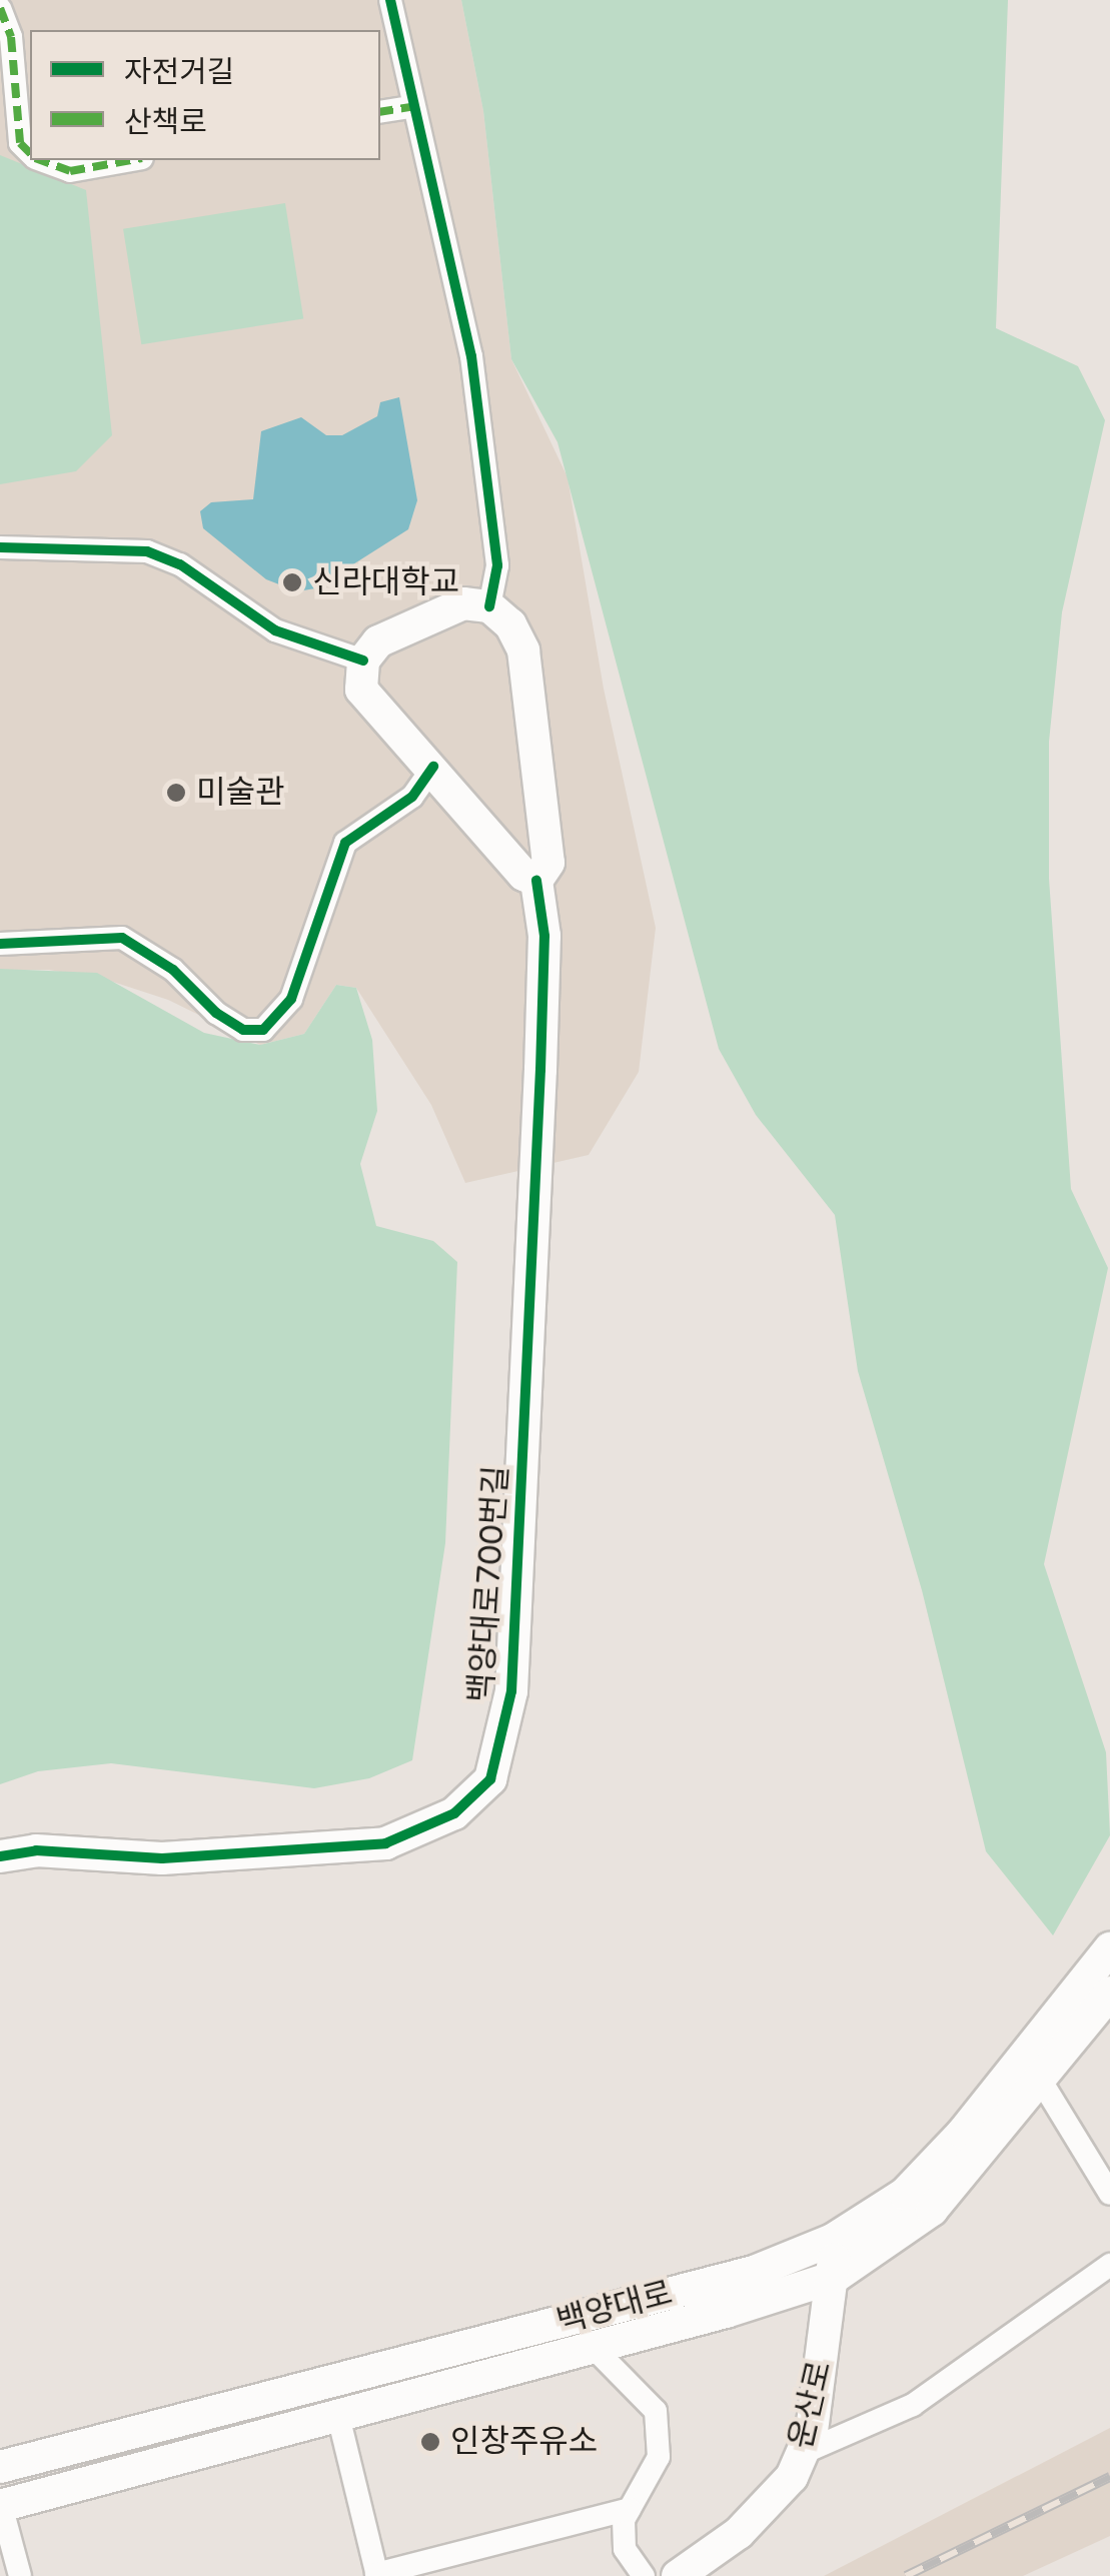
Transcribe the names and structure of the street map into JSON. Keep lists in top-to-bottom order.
{
  "streets": {
    "main road": ["백양대로700번길", "백양대로", "운산로"]
  },
  "crossings": [
    ["백양대로", "운산로"]
  ],
  "places": ["신라대학교", "미술관", "인창주유소"],
  "legend": ["자전거길", "산책로"]
}
